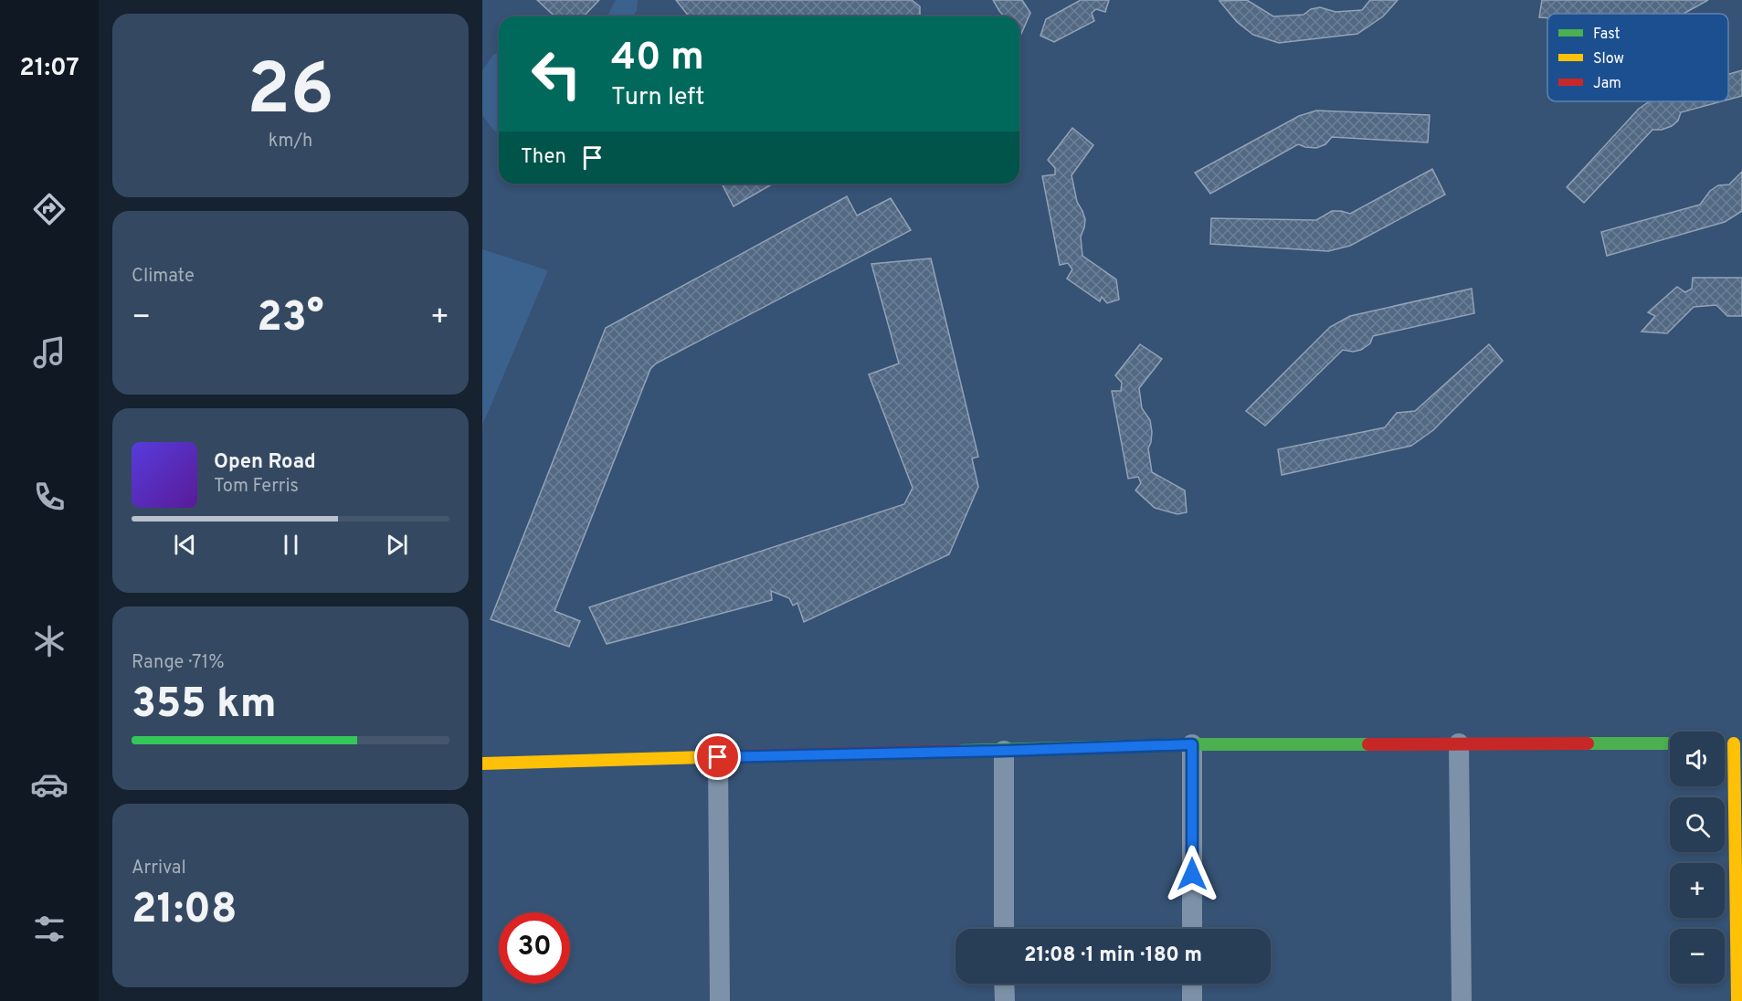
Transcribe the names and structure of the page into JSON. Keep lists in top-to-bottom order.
{
  "legend": ["Fast", "Slow", "Jam"],
  "page": {
    "tabs": "21:07",
    "tile": [
      ["26", "km/h"],
      "Climate",
      ["Range · 71%", "355 km"],
      ["Arrival", "21:08"]
    ],
    "turn": ["40 m", "Turn left"],
    "then": "Then",
    "heat": ["−", "23°", "+"],
    "song": ["Open Road", "Tom Ferris"],
    "map_buttons": ["+", "−"],
    "limit": "30",
    "trip": "21:08 · 1 min · 180 m"
  }
}
